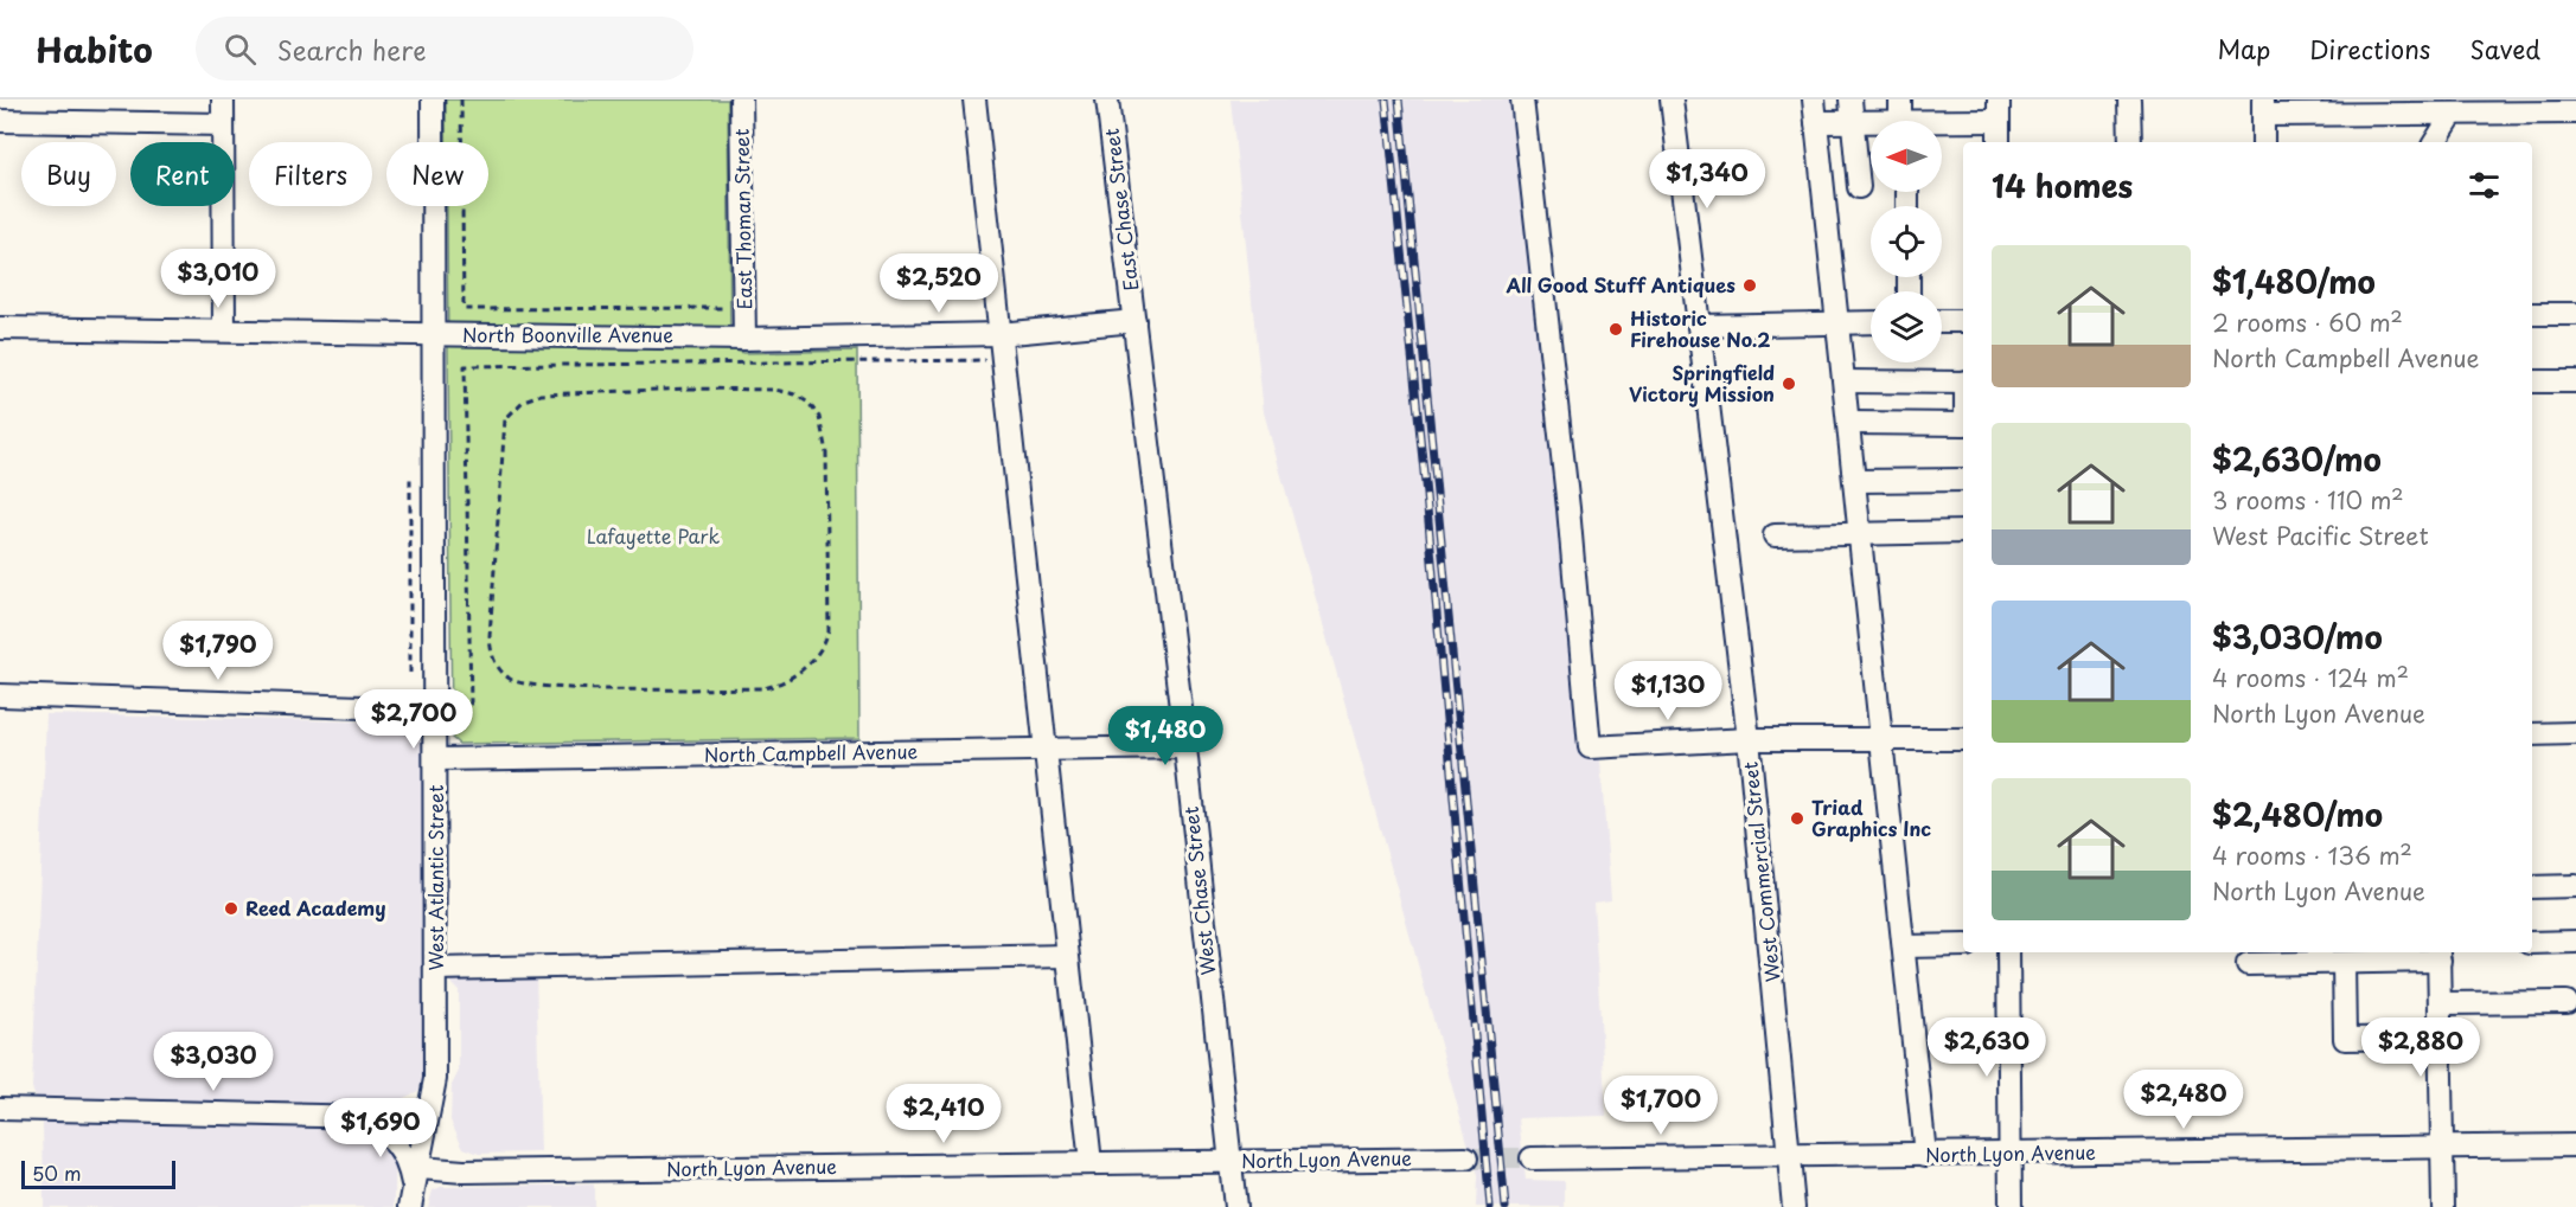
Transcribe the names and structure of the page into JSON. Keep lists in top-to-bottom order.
{
  "streets": {
    "street": [
      "East Chase Street",
      "East Thoman Street",
      "North Boonville Avenue",
      "North Campbell Avenue",
      "West Commercial Street",
      "West Atlantic Street",
      "West Chase Street",
      "North Lyon Avenue"
    ]
  },
  "crossings": [
    ["East Chase Street", "North Boonville Avenue"],
    ["East Chase Street", "West Chase Street"],
    ["East Thoman Street", "North Boonville Avenue"],
    ["North Boonville Avenue", "West Atlantic Street"],
    ["North Boonville Avenue", "West Chase Street"],
    ["North Campbell Avenue", "West Atlantic Street"],
    ["North Campbell Avenue", "West Chase Street"],
    ["West Commercial Street", "North Lyon Avenue"],
    ["West Atlantic Street", "North Lyon Avenue"],
    ["West Chase Street", "North Lyon Avenue"]
  ],
  "parks": ["Lafayette Park"],
  "places": [
    "All Good Stuff Antiques",
    "Historic Firehouse No.2",
    "Springfield Victory Mission",
    "Triad Graphics Inc",
    "Reed Academy"
  ],
  "scale_bar": "50 m",
  "north": "left",
  "page": {
    "header": "Habito",
    "search": "Search here",
    "nav": ["Map", "Directions", "Saved"],
    "chip": [
      "Buy",
      "Rent",
      "Filters",
      "New"
    ],
    "heading": "14 homes",
    "price": [
      "$1,340",
      "$3,010",
      "$2,520",
      "$1,790",
      "$1,130",
      "$2,700",
      "$1,480",
      "$2,630",
      "$2,880",
      "$3,030",
      "$2,480",
      "$1,700",
      "$2,410",
      "$1,690"
    ],
    "list": [
      {
        "name": "$1,480/mo",
        "note": "2 rooms · 60 m² · North Campbell Avenue"
      },
      {
        "name": "$2,630/mo",
        "note": "3 rooms · 110 m² · West Pacific Street"
      },
      {
        "name": "$3,030/mo",
        "note": "4 rooms · 124 m² · North Lyon Avenue"
      },
      {
        "name": "$2,480/mo",
        "note": "4 rooms · 136 m² · North Lyon Avenue"
      }
    ],
    "scale": "50 m"
  }
}
